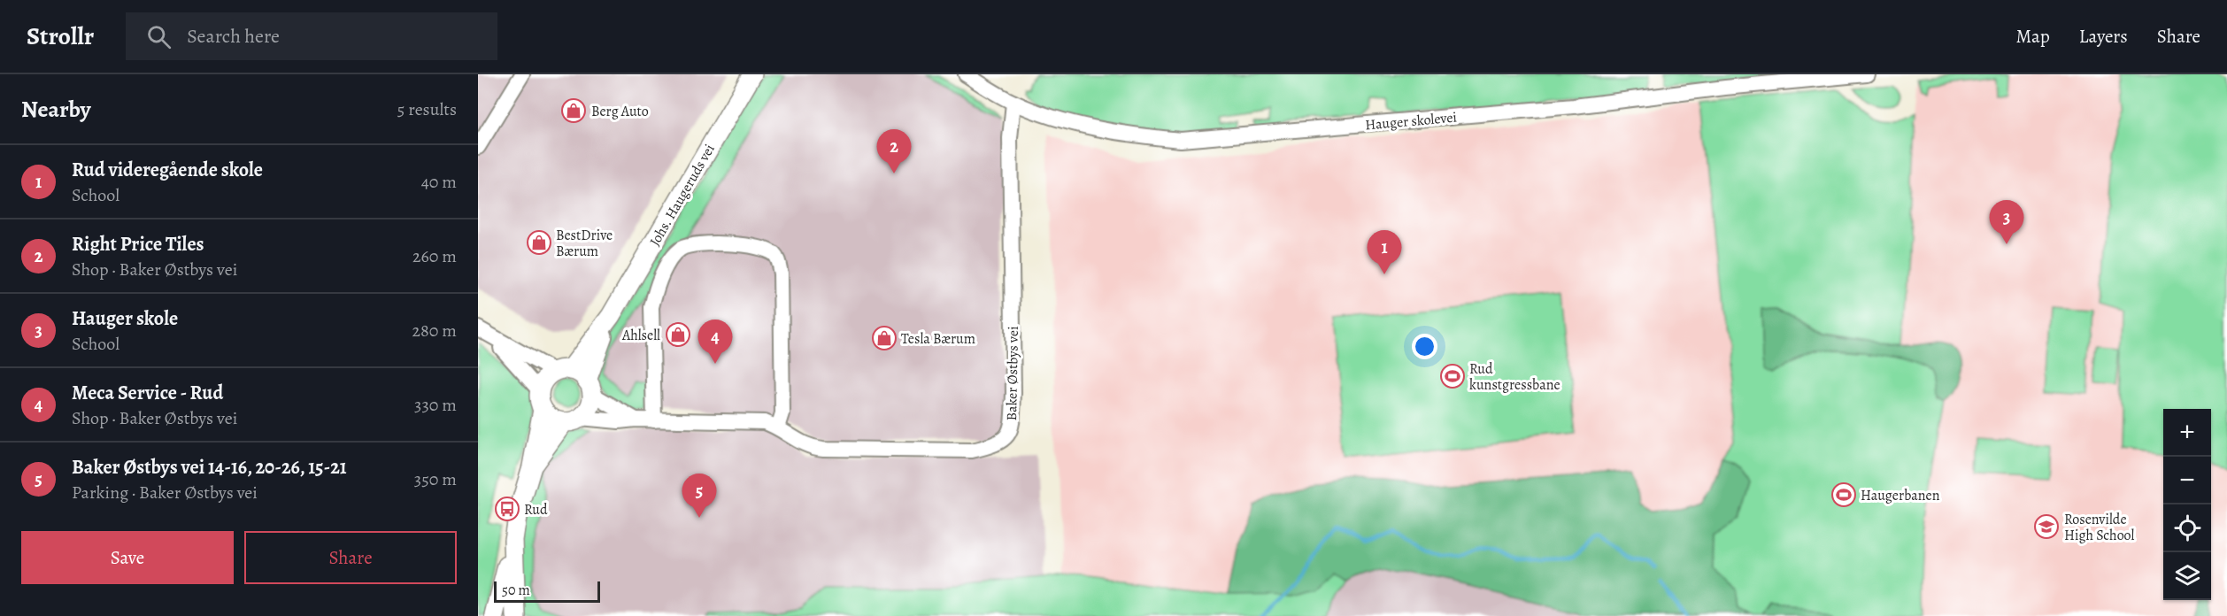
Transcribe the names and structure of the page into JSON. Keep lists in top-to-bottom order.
{
  "streets": {
    "main road": ["Johs. Haugeruds vei"],
    "street": ["Hauger skolevei", "Baker Østbys vei"]
  },
  "crossings": [
    ["Hauger skolevei", "Baker Østbys vei"],
    ["Johs. Haugeruds vei", "Baker Østbys vei"]
  ],
  "places": {
    "shop": [
      "Berg Auto",
      "BestDrive Bærum",
      "Ahlsell",
      "Tesla Bærum"
    ],
    "sports": ["Rud kunstgressbane", "Haugerbanen"],
    "bus stop": ["Rud"],
    "school or university": ["Rosenvilde High School"]
  },
  "scale_bar": "50 m",
  "page": {
    "header": "Strollr",
    "search": "Search here",
    "nav": ["Map", "Layers", "Share"],
    "heading": ["Nearby", "5 results"],
    "pins": [
      "2",
      "3",
      "1",
      "4",
      "5"
    ],
    "list": [
      {
        "mark": "1",
        "name": "Rud videregående skole",
        "note": "School",
        "value": "40 m"
      },
      {
        "mark": "2",
        "name": "Right Price Tiles",
        "note": "Shop · Baker Østbys vei",
        "value": "260 m"
      },
      {
        "mark": "3",
        "name": "Hauger skole",
        "note": "School",
        "value": "280 m"
      },
      {
        "mark": "4",
        "name": "Meca Service - Rud",
        "note": "Shop · Baker Østbys vei",
        "value": "330 m"
      },
      {
        "mark": "5",
        "name": "Baker Østbys vei 14-16, 20-26, 15-21",
        "note": "Parking · Baker Østbys vei",
        "value": "350 m"
      }
    ],
    "map_buttons": ["+", "−"],
    "buttons": ["Save", "Share"],
    "scale": "50 m"
  }
}
